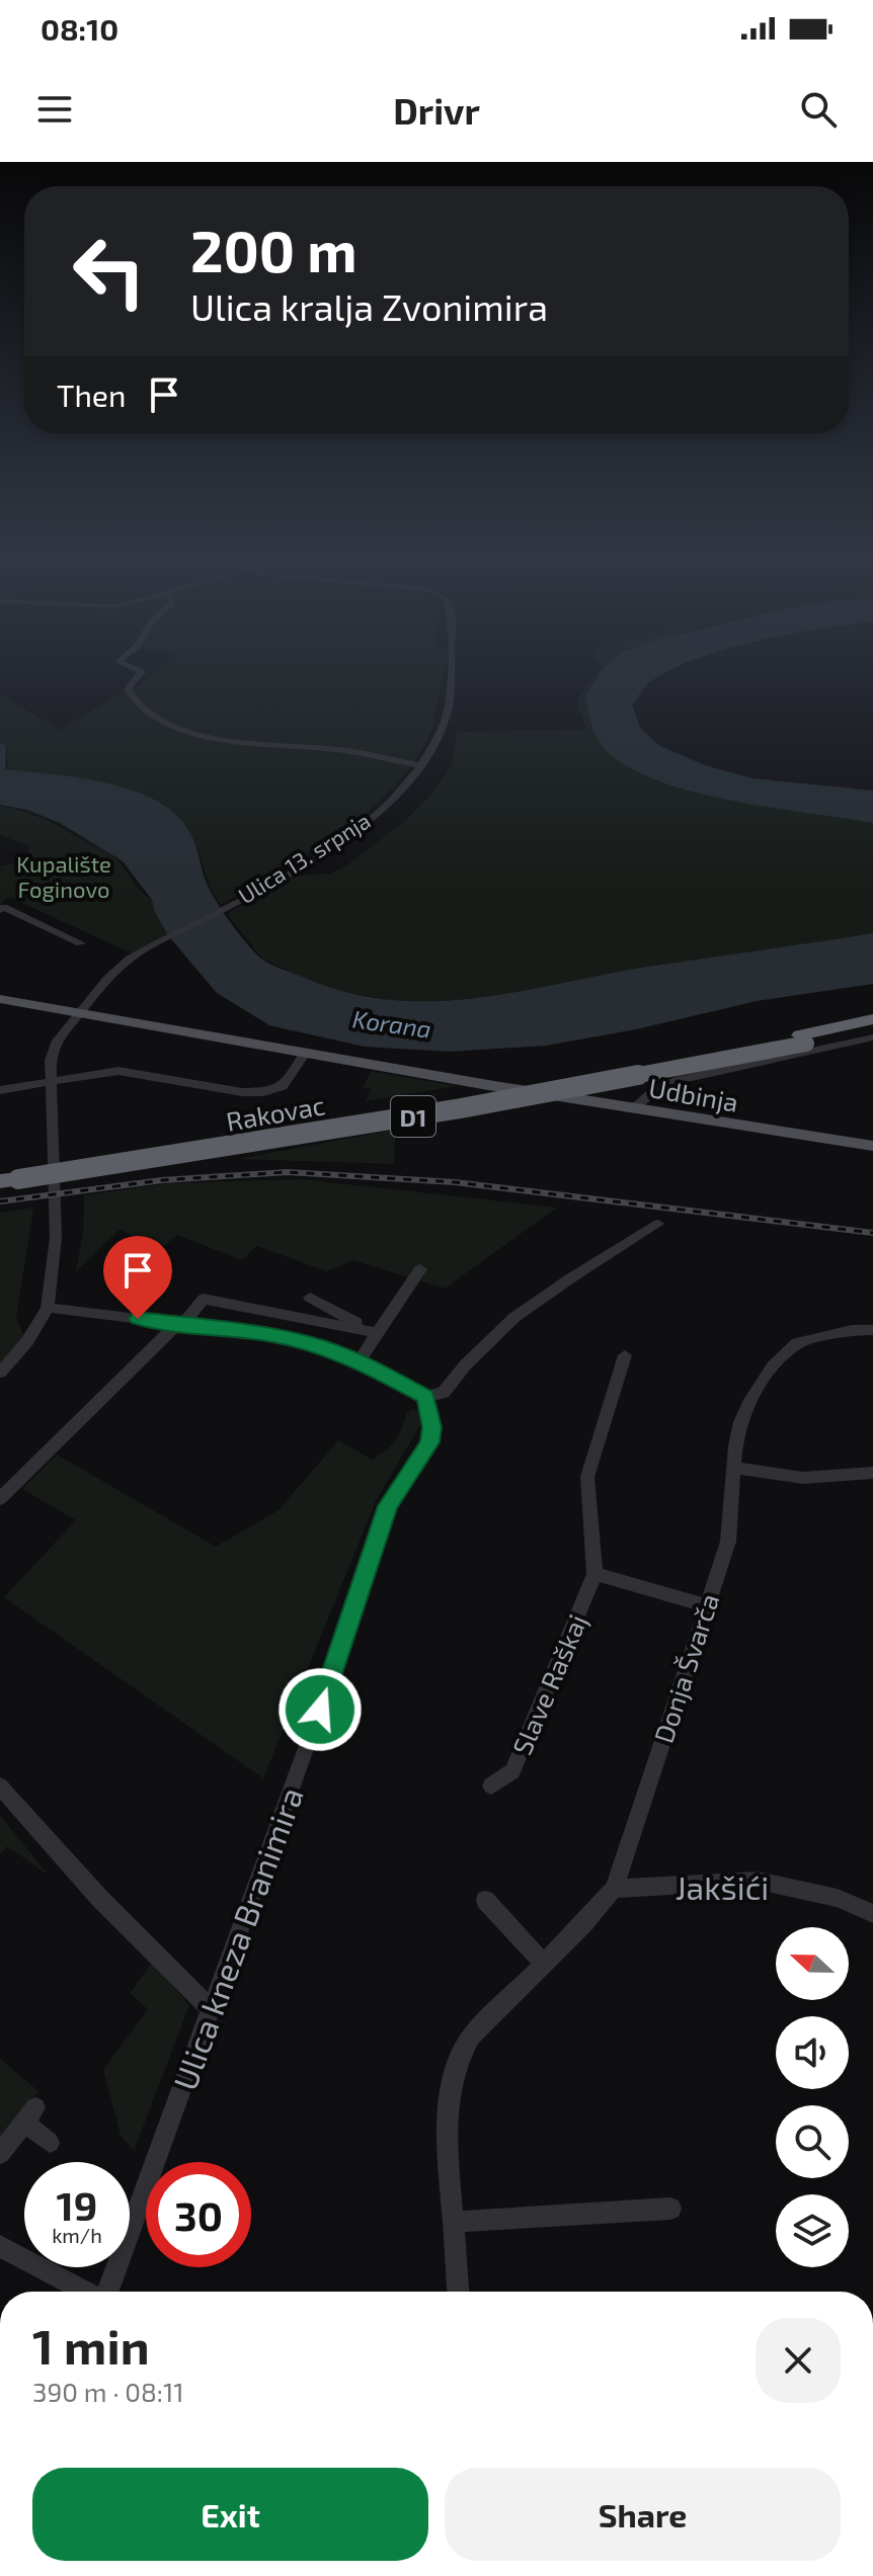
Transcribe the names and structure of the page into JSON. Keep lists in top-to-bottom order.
{
  "streets": {
    "highway": ["Rakovac", "D1"],
    "main road": ["Udbinja"],
    "street": [
      "Ulica 13. srpnja",
      "Donja Švarča",
      "Slave Raškaj",
      "Jakšići",
      "Ulica kneza Branimira"
    ]
  },
  "crossings": [
    ["Ulica 13. srpnja", "Rakovac"],
    ["Udbinja", "Rakovac"],
    ["Udbinja", "D1"],
    ["Rakovac", "D1"],
    ["Donja Švarča", "Jakšići"]
  ],
  "water": ["Korana"],
  "parks": ["Kupalište Foginovo"],
  "north": "left",
  "page": {
    "status": "08:10",
    "header": "Drivr",
    "turn": ["200 m", "Ulica kralja Zvonimira"],
    "then": "Then",
    "speed": "19 km/h",
    "limit": "30",
    "heading": ["1 min", "390 m · 08:11"],
    "buttons": ["Exit", "Share"]
  }
}
